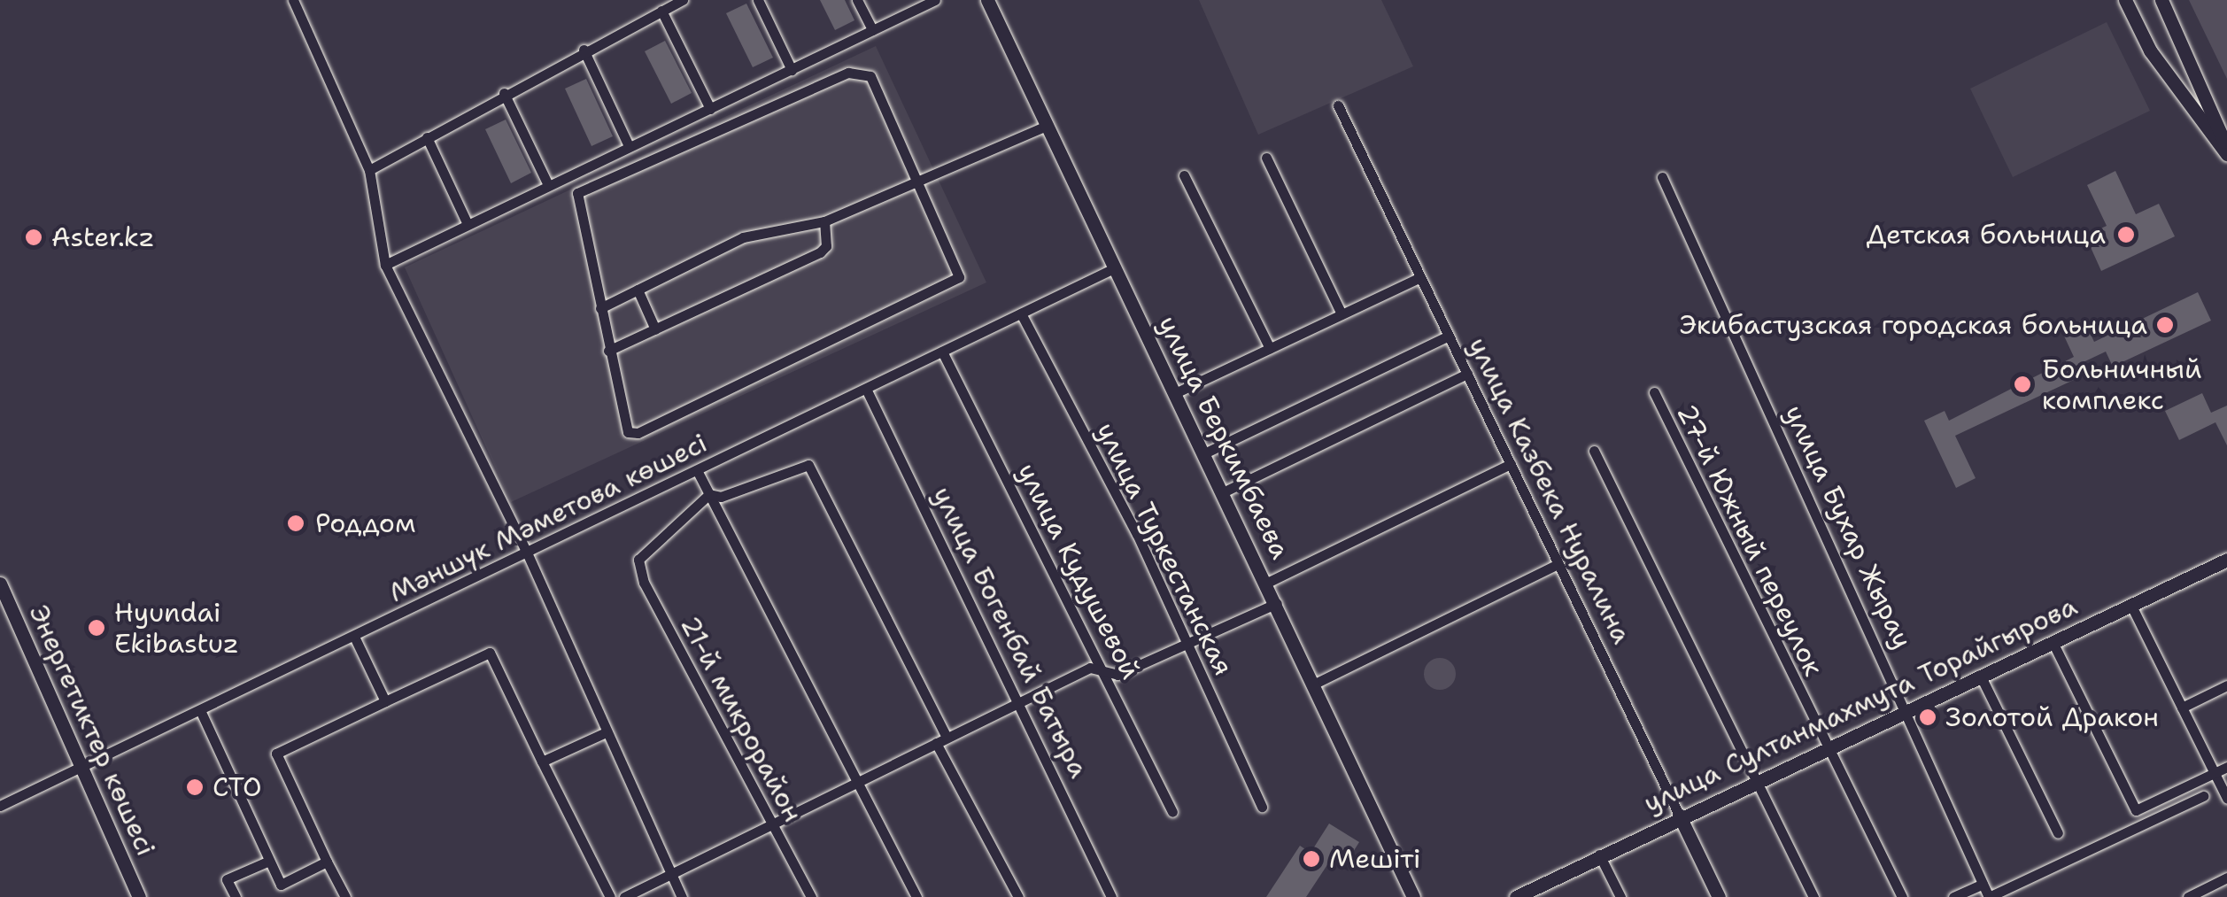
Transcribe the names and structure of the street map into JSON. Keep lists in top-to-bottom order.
{
  "streets": {
    "main road": [
      "улица Беркимбаева",
      "улица Казбека Нуралина",
      "улица Султанмахмута Торайгырова",
      "Энергетиктер көшесі"
    ],
    "street": [
      "Мәншүк Мәметова көшесі",
      "улица Бухар Жырау",
      "27-й Южный переулок",
      "улица Туркестанская",
      "улица Кудушевой",
      "улица Богенбай Батыра",
      "21-й микрорайон"
    ]
  },
  "crossings": [
    ["улица Беркимбаева", "Мәншүк Мәметова көшесі"],
    ["улица Казбека Нуралина", "улица Султанмахмута Торайгырова"],
    ["Мәншүк Мәметова көшесі", "улица Туркестанская"],
    ["Мәншүк Мәметова көшесі", "улица Кудушевой"],
    ["Мәншүк Мәметова көшесі", "улица Богенбай Батыра"],
    ["Мәншүк Мәметова көшесі", "Энергетиктер көшесі"],
    ["улица Бухар Жырау", "улица Султанмахмута Торайгырова"],
    ["27-й Южный переулок", "улица Султанмахмута Торайгырова"]
  ],
  "places": [
    "Детская больница",
    "Aster.kz",
    "Экибастузская городская больница",
    "Больничный комплекс",
    "Роддом",
    "Hyundai Ekibastuz",
    "Золотой Дракон",
    "СТО",
    "Мешіті"
  ]
}
